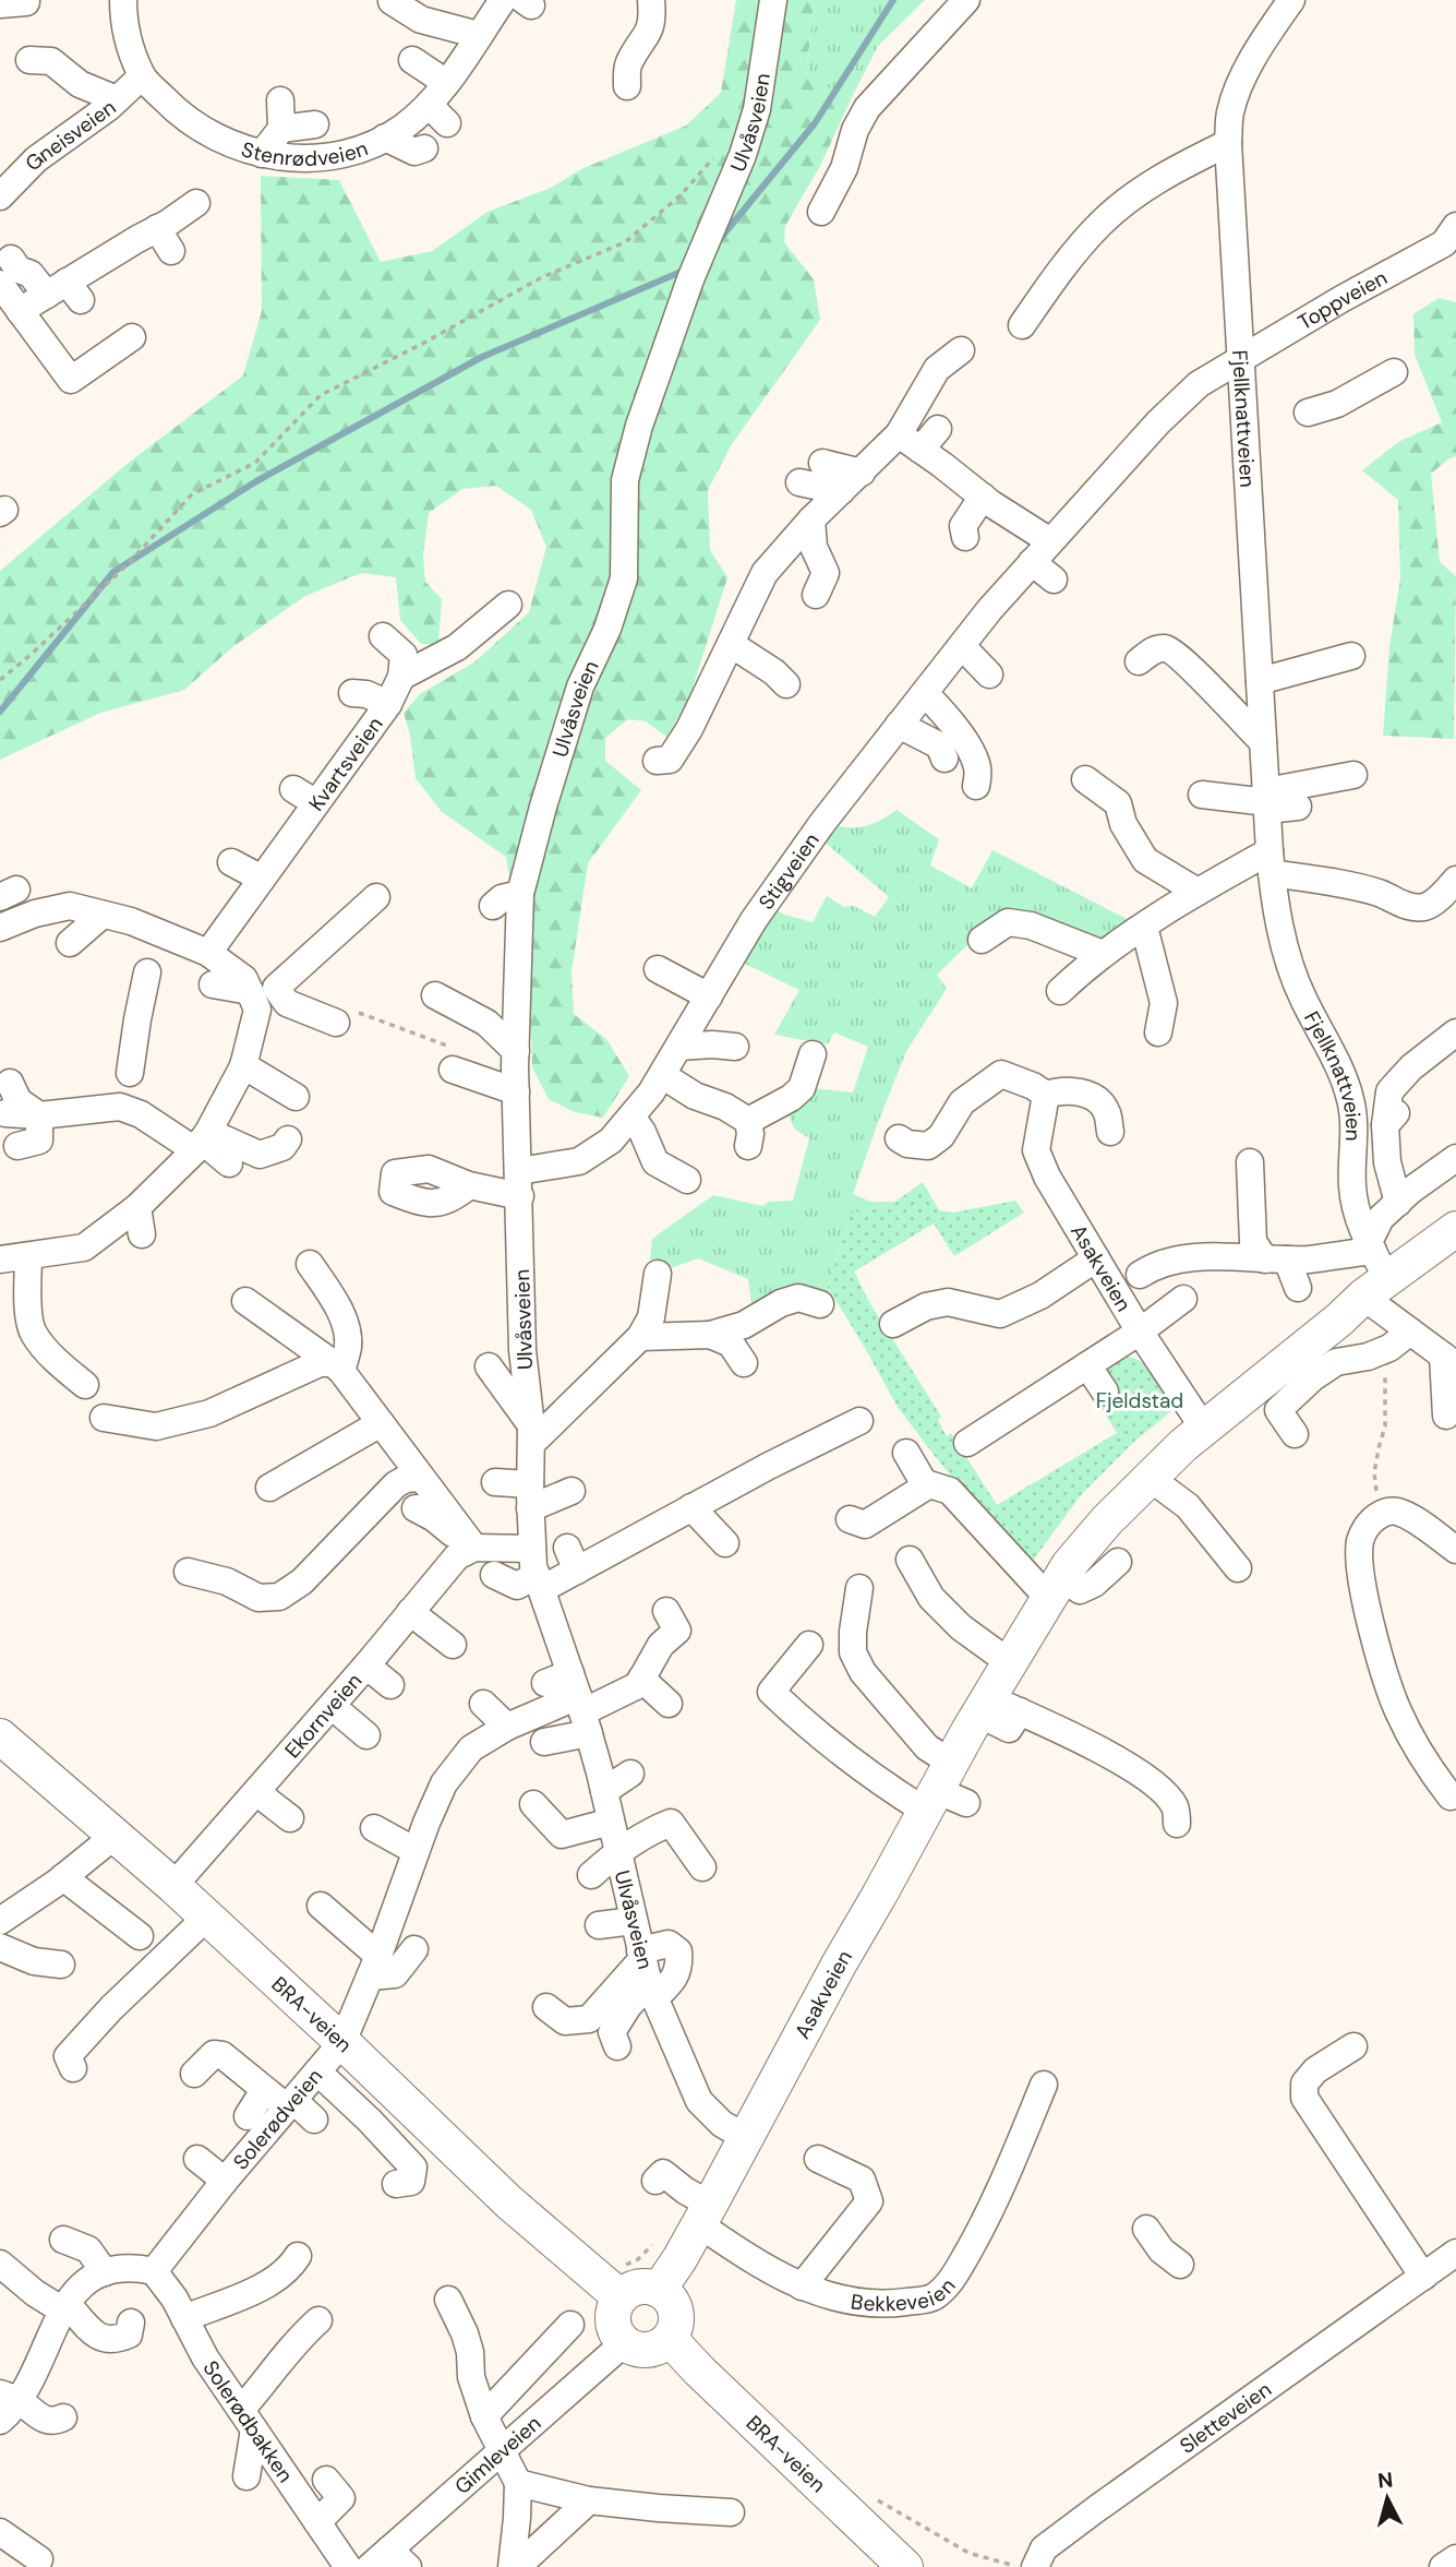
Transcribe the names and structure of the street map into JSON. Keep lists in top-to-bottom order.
{
  "streets": {
    "main road": ["Asakveien", "BRA-veien"],
    "street": [
      "Ulvåsveien",
      "Gneisveien",
      "Stenrødveien",
      "Toppveien",
      "Fjellknattveien",
      "Kvartsveien",
      "Stigveien",
      "Ekornveien",
      "Solerødveien",
      "Bekkeveien",
      "Sletteveien",
      "Solerødbakken",
      "Gimleveien"
    ]
  },
  "crossings": [
    ["Ulvåsveien", "Stigveien"],
    ["Ulvåsveien", "Asakveien"],
    ["Ulvåsveien", "Solerødveien"],
    ["Gneisveien", "Stenrødveien"],
    ["Toppveien", "Fjellknattveien"],
    ["Toppveien", "Stigveien"],
    ["Fjellknattveien", "Stigveien"],
    ["Fjellknattveien", "Asakveien"],
    ["Asakveien", "BRA-veien"],
    ["Asakveien", "Bekkeveien"],
    ["Asakveien", "Gimleveien"],
    ["Ekornveien", "BRA-veien"],
    ["BRA-veien", "Solerødveien"],
    ["BRA-veien", "Gimleveien"],
    ["Solerødveien", "Solerødbakken"]
  ],
  "parks": ["Fjeldstad"],
  "north": "top"
}
